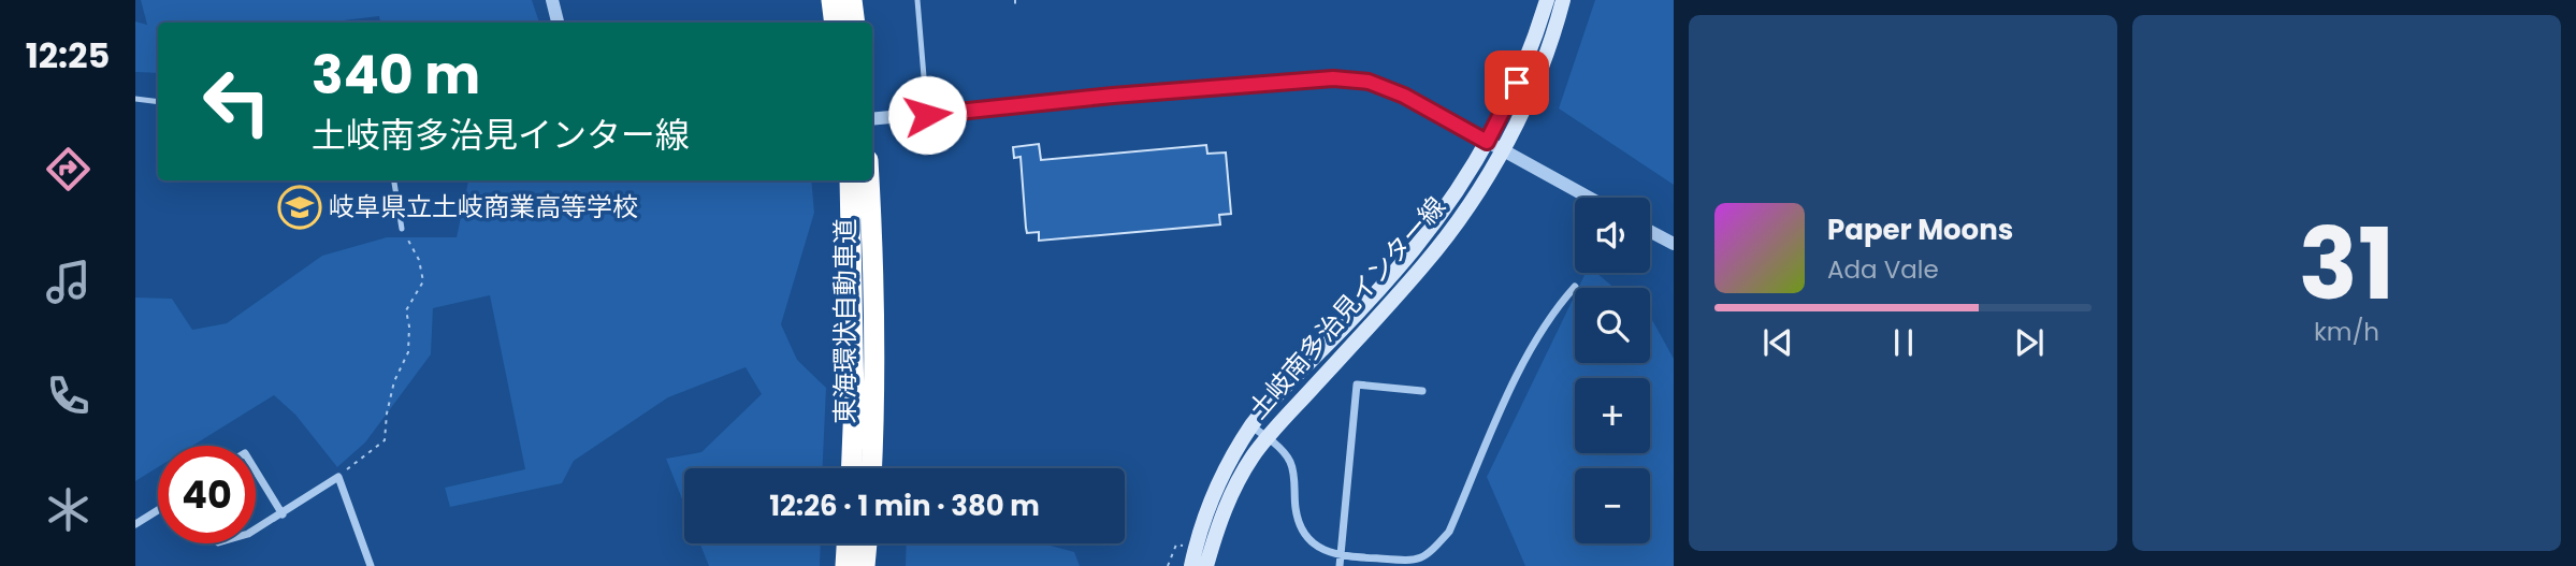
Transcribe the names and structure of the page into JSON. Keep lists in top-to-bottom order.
{
  "streets": {
    "highway": ["東海環状自動車道"],
    "main road": ["土岐南多治見インター線"]
  },
  "places": {
    "school or university": ["岐阜県立土岐商業高等学校"]
  },
  "page": {
    "tabs": "12:25",
    "tile": ["31", "km/h"],
    "turn": ["340 m", "土岐南多治見インター線"],
    "map_buttons": ["+", "−"],
    "song": ["Paper Moons", "Ada Vale"],
    "limit": "40",
    "trip": "12:26 · 1 min · 380 m"
  }
}
